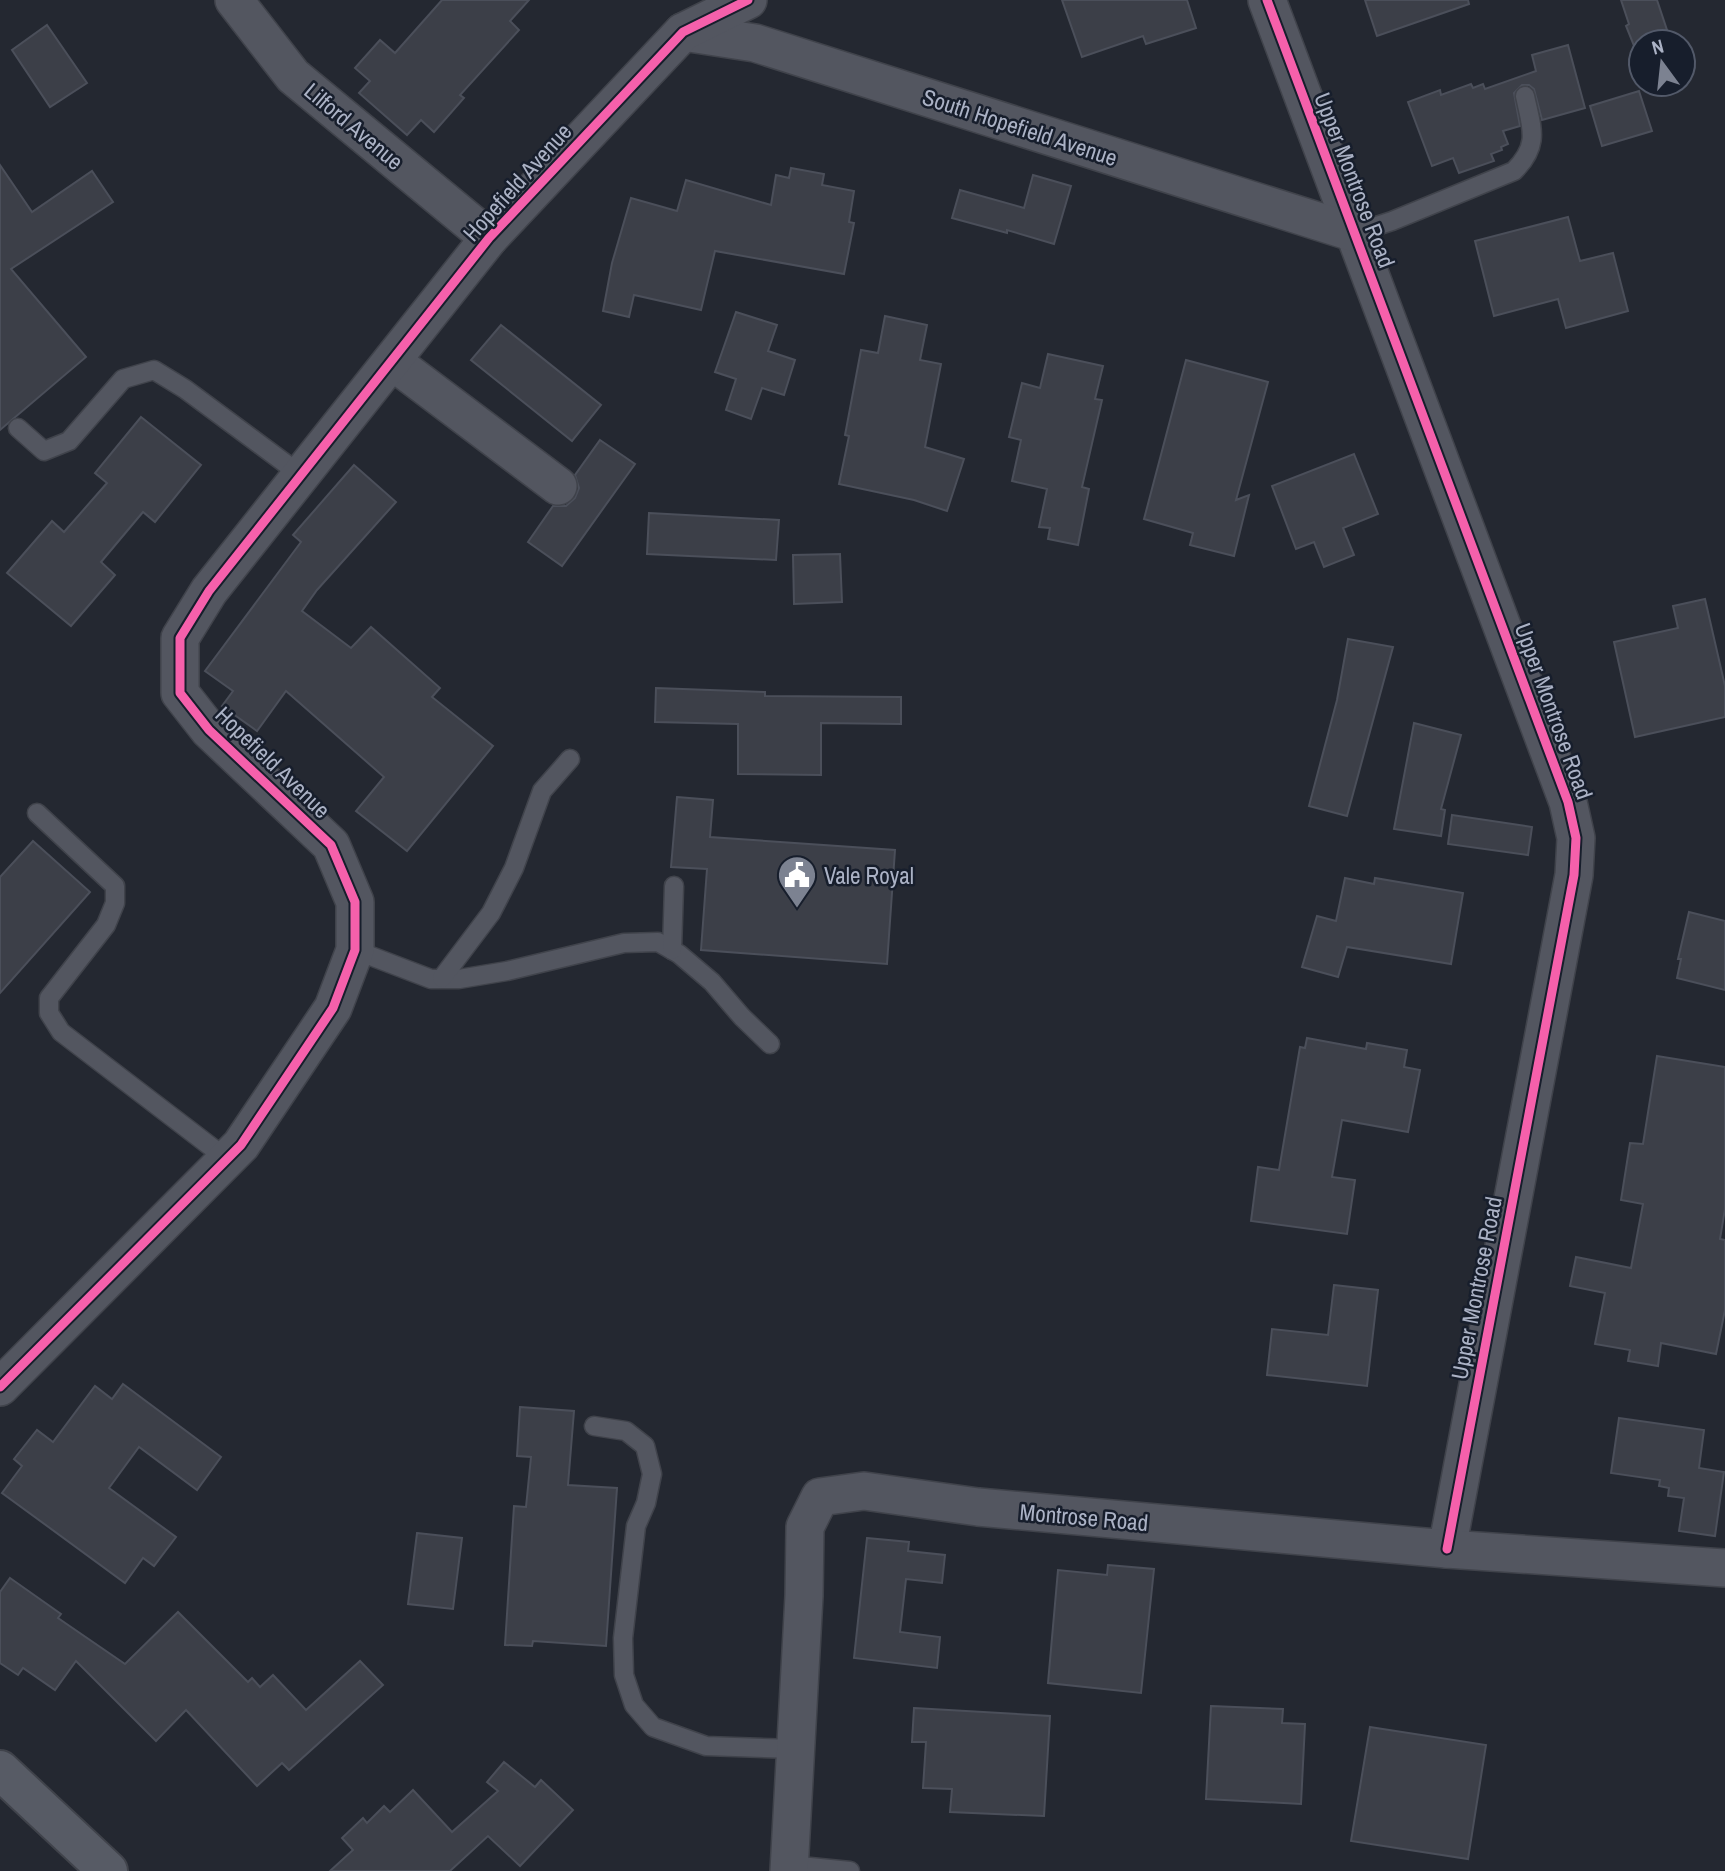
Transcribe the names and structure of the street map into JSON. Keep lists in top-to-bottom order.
{
  "streets": {
    "street": [
      "Lilford Avenue",
      "South Hopefield Avenue",
      "Upper Montrose Road",
      "Hopefield Avenue",
      "Montrose Road"
    ]
  },
  "crossings": [
    ["Lilford Avenue", "Hopefield Avenue"],
    ["South Hopefield Avenue", "Upper Montrose Road"],
    ["South Hopefield Avenue", "Hopefield Avenue"],
    ["Upper Montrose Road", "Montrose Road"]
  ],
  "places": {
    "public building": ["Vale Royal"]
  },
  "north": "top"
}
